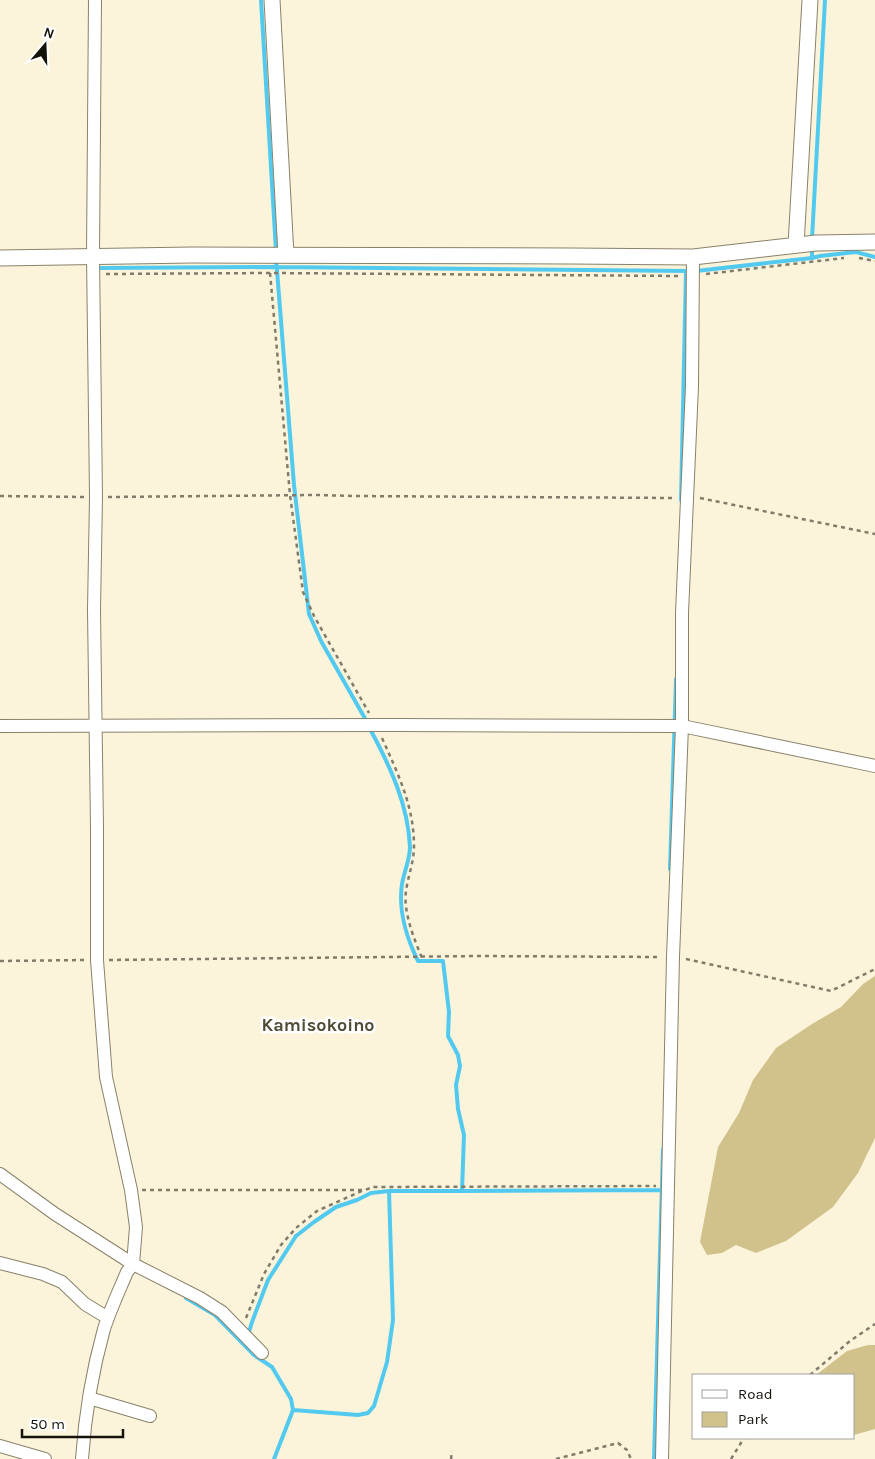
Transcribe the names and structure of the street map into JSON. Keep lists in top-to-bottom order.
{
  "districts": ["Kamisokoino"],
  "legend": ["Road", "Park"],
  "scale_bar": "50 m",
  "north": "top"
}
